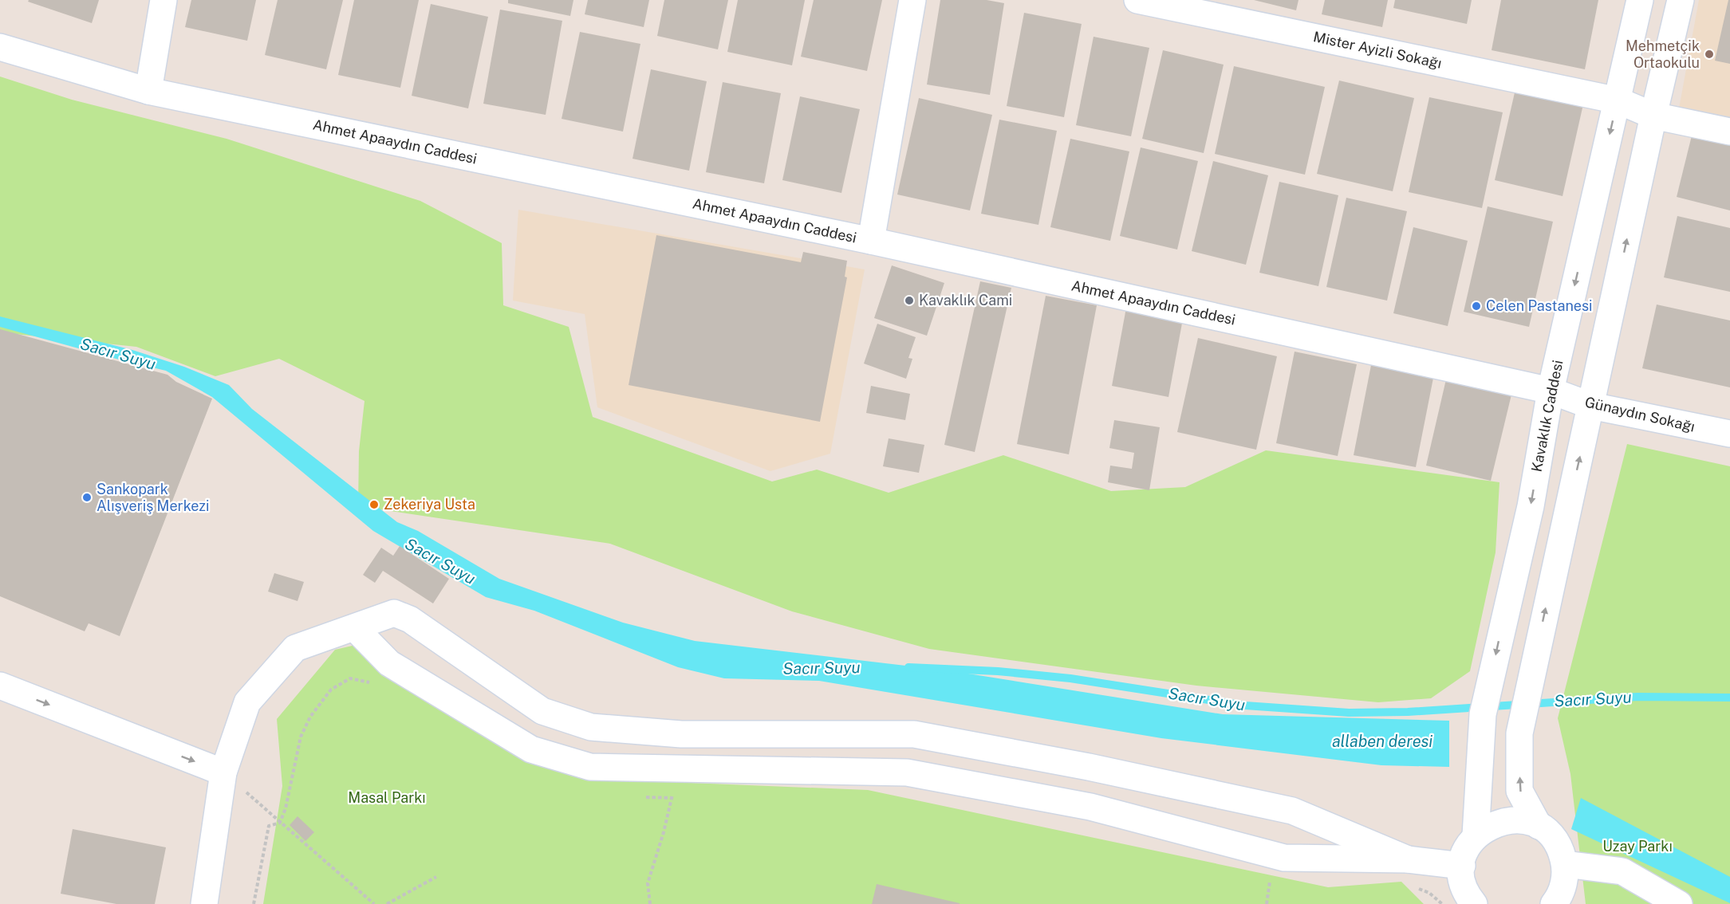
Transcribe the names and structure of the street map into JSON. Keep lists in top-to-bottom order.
{
  "streets": {
    "street": [
      "Mister Ayizli Sokağı",
      "Ahmet Apaaydın Caddesi",
      "Günaydın Sokağı",
      "Kavaklık Caddesi"
    ]
  },
  "crossings": [
    ["Mister Ayizli Sokağı", "Kavaklık Caddesi"],
    ["Ahmet Apaaydın Caddesi", "Günaydın Sokağı"],
    ["Ahmet Apaaydın Caddesi", "Kavaklık Caddesi"],
    ["Günaydın Sokağı", "Kavaklık Caddesi"]
  ],
  "water": ["Sacır Suyu", "allaben deresi"],
  "parks": ["Masal Parkı", "Uzay Parkı"],
  "places": [
    "Mehmetçik Ortaokulu",
    "Kavaklık Cami",
    "Celen Pastanesi",
    "Sankopark Alışveriş Merkezi",
    "Zekeriya Usta"
  ]
}
